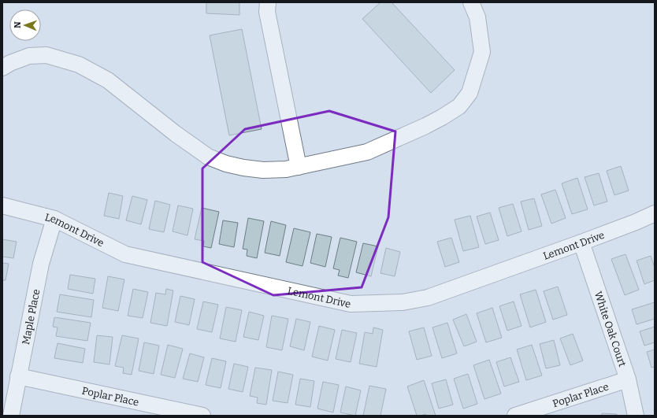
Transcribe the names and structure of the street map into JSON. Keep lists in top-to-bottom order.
{
  "streets": {
    "street": [
      "Lemont Drive",
      "Maple Place",
      "White Oak Court",
      "Poplar Place"
    ]
  },
  "crossings": [
    ["Lemont Drive", "Maple Place"],
    ["Lemont Drive", "White Oak Court"],
    ["Maple Place", "Poplar Place"],
    ["White Oak Court", "Poplar Place"]
  ],
  "north": "left"
}
